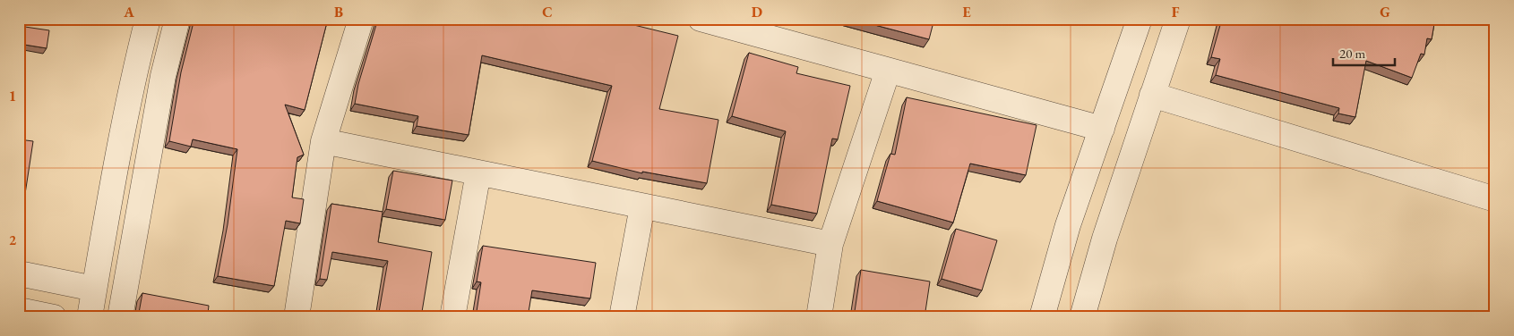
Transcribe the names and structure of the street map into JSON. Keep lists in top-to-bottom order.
{
  "scale_bar": "20 m",
  "grid": {
    "columns": [
      "A",
      "B",
      "C",
      "D",
      "E",
      "F",
      "G"
    ],
    "rows": ["1", "2"]
  }
}
